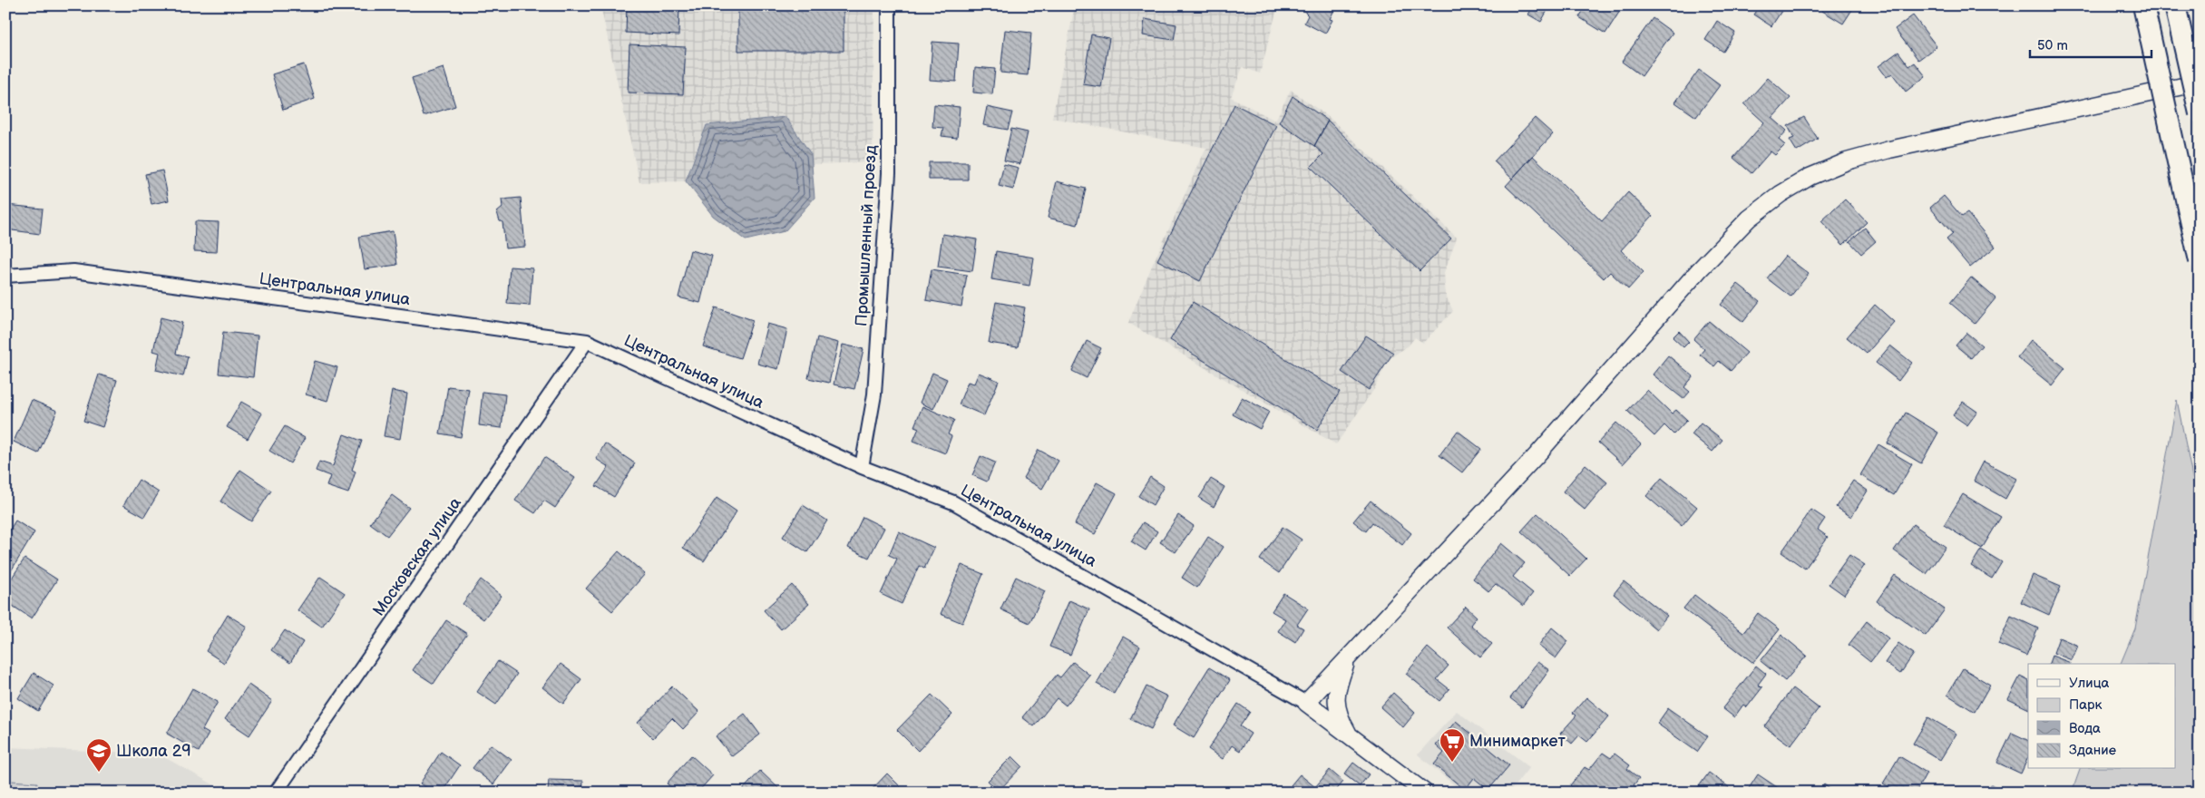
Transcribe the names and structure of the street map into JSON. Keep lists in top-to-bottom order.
{
  "streets": {
    "street": ["Промышленный проезд", "Центральная улица", "Московская улица"]
  },
  "crossings": [
    ["Промышленный проезд", "Центральная улица"],
    ["Центральная улица", "Московская улица"]
  ],
  "places": {
    "supermarket": ["Минимаркет"],
    "school or university": ["Школа 29"]
  },
  "legend": [
    "Улица",
    "Парк",
    "Вода",
    "Здание"
  ],
  "scale_bar": "50 m"
}
